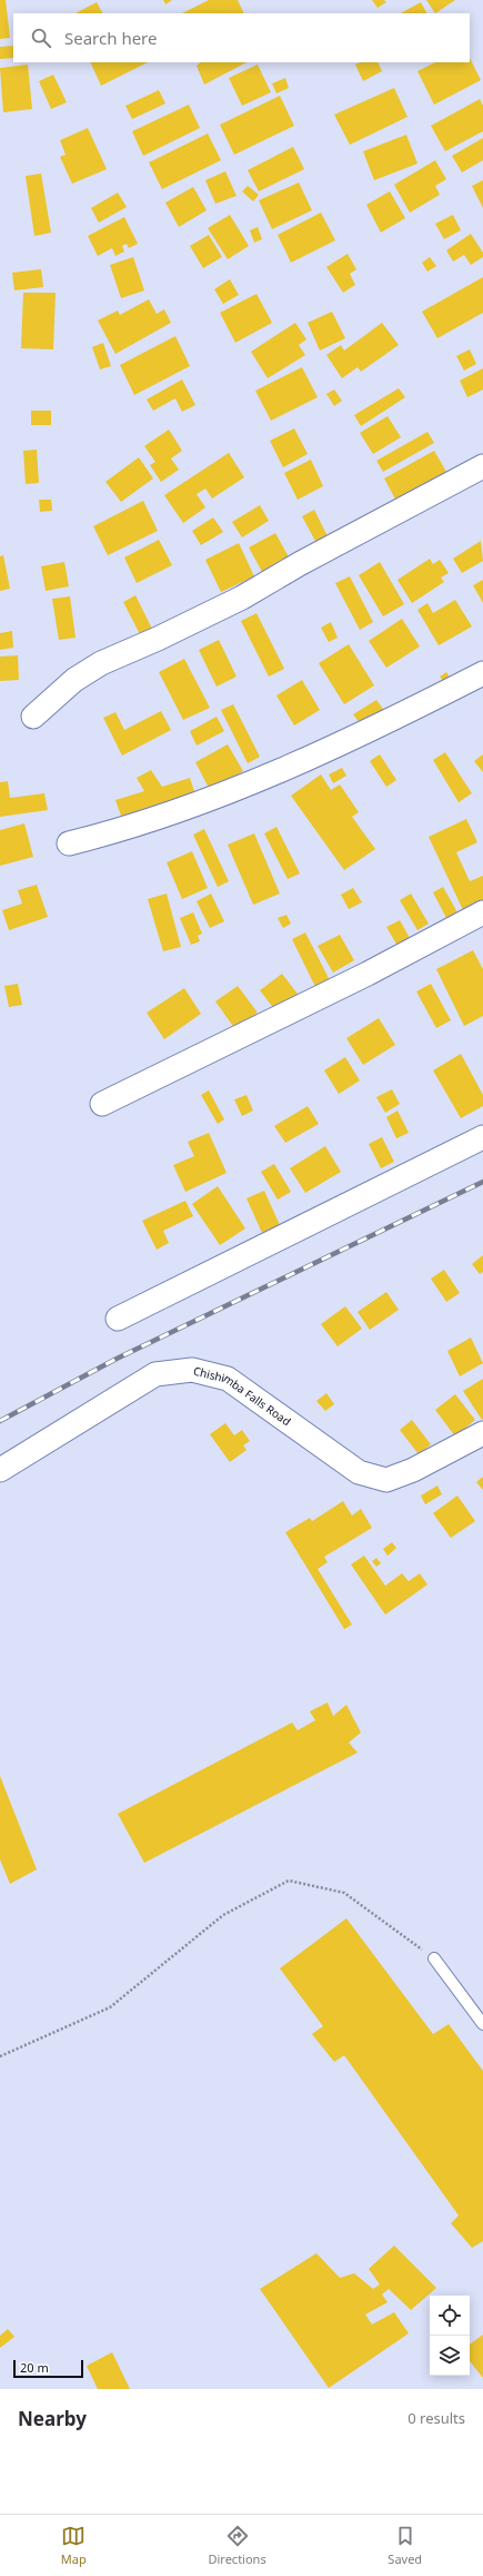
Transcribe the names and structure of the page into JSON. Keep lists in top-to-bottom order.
{
  "streets": {
    "street": ["Chishimba Falls Road"]
  },
  "scale_bar": "20 m",
  "page": {
    "search": "Search here",
    "scale": "20 m",
    "heading": ["Nearby", "0 results"],
    "nav": ["Map", "Directions", "Saved"]
  }
}
